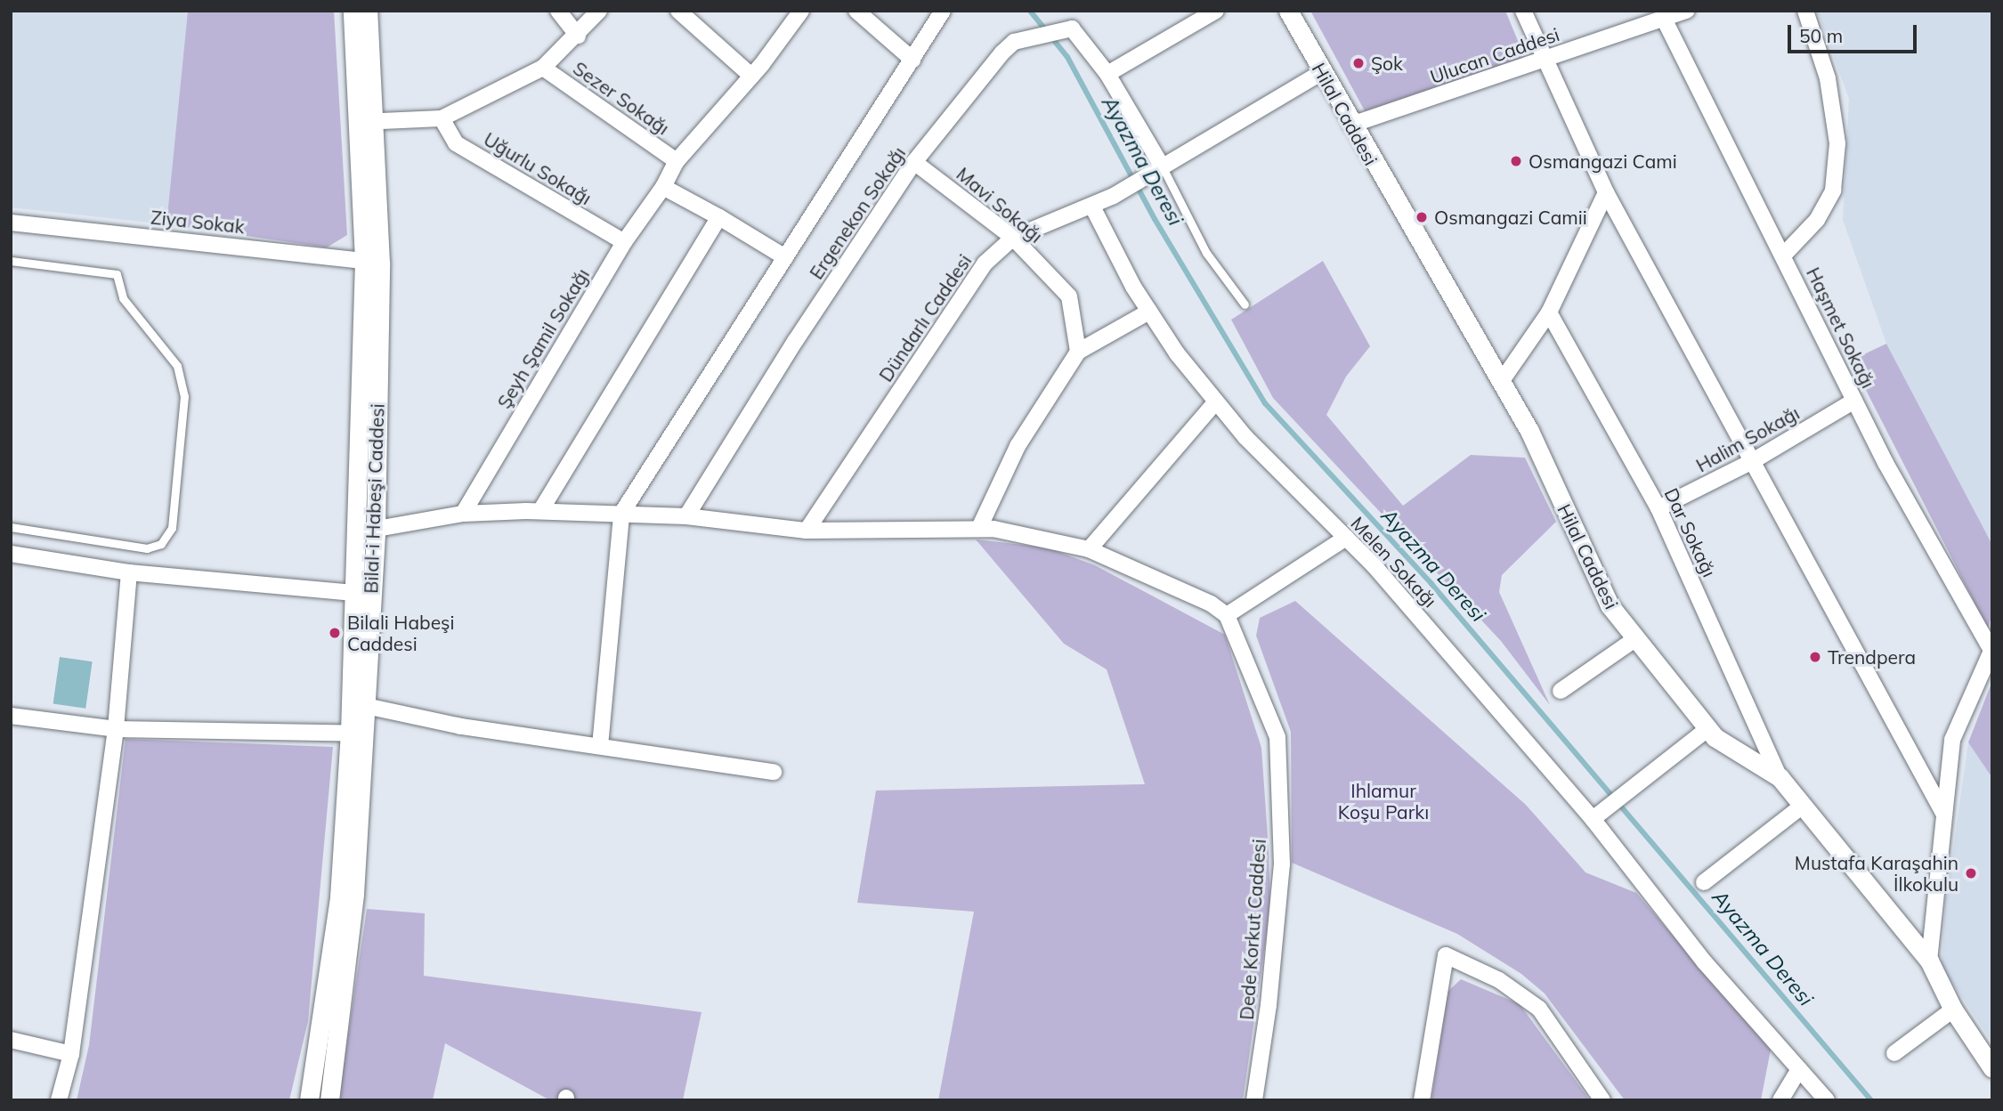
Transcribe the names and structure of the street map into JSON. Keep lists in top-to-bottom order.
{
  "streets": {
    "street": [
      "Ulucan Caddesi",
      "Sezer Sokağı",
      "Hilal Caddesi",
      "Uğurlu Sokağı",
      "Mavi Sokağı",
      "Ergenekon Sokağı",
      "Ziya Sokak",
      "Dündarlı Caddesi",
      "Haşmet Sokağı",
      "Şeyh Şamil Sokağı",
      "Halim Sokağı",
      "Bilal-i Habeşi Caddesi",
      "Dar Sokağı",
      "Melen Sokağı",
      "Dede Korkut Caddesi"
    ]
  },
  "crossings": [
    ["Ulucan Caddesi", "Hilal Caddesi"],
    ["Ulucan Caddesi", "Haşmet Sokağı"],
    ["Sezer Sokağı", "Şeyh Şamil Sokağı"],
    ["Hilal Caddesi", "Dündarlı Caddesi"],
    ["Hilal Caddesi", "Dar Sokağı"],
    ["Uğurlu Sokağı", "Şeyh Şamil Sokağı"],
    ["Mavi Sokağı", "Ergenekon Sokağı"],
    ["Mavi Sokağı", "Dündarlı Caddesi"],
    ["Ergenekon Sokağı", "Dündarlı Caddesi"],
    ["Ziya Sokak", "Bilal-i Habeşi Caddesi"],
    ["Dündarlı Caddesi", "Melen Sokağı"],
    ["Haşmet Sokağı", "Halim Sokağı"],
    ["Halim Sokağı", "Dar Sokağı"]
  ],
  "water": ["Ayazma Deresi"],
  "parks": ["Ihlamur Koşu Parkı"],
  "places": [
    "Şok",
    "Osmangazi Cami",
    "Osmangazi Camii",
    "Bilali Habeşi Caddesi",
    "Trendpera",
    "Mustafa Karaşahin İlkokulu"
  ],
  "scale_bar": "50 m"
}
